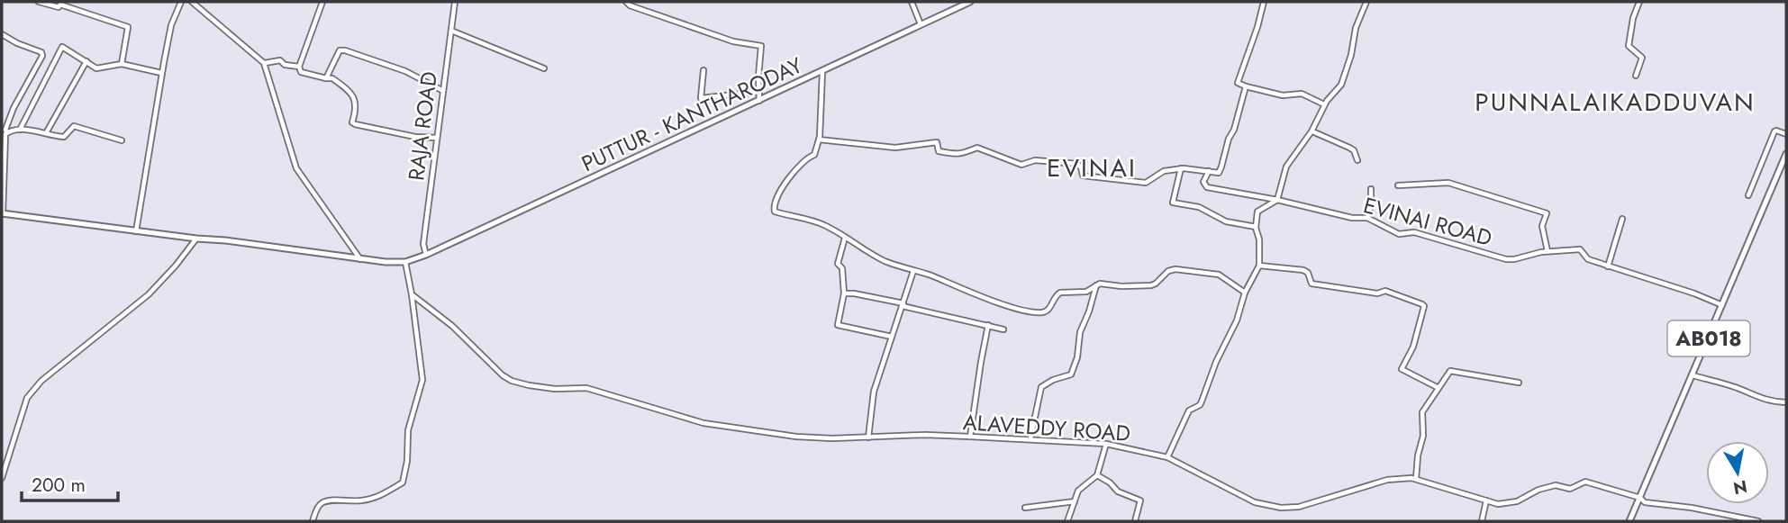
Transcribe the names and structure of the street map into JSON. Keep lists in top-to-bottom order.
{
  "streets": {
    "main road": ["PUTTUR - KANTHARODAY", "AB018"],
    "street": ["RAJA ROAD", "EVINAI ROAD", "ALAVEDDY ROAD"]
  },
  "crossings": [
    ["PUTTUR - KANTHARODAY", "RAJA ROAD"],
    ["EVINAI ROAD", "AB018"],
    ["AB018", "ALAVEDDY ROAD"]
  ],
  "districts": ["PUNNALAIKADDUVAN", "EVINAI"],
  "scale_bar": "200 m",
  "north": "bottom"
}
